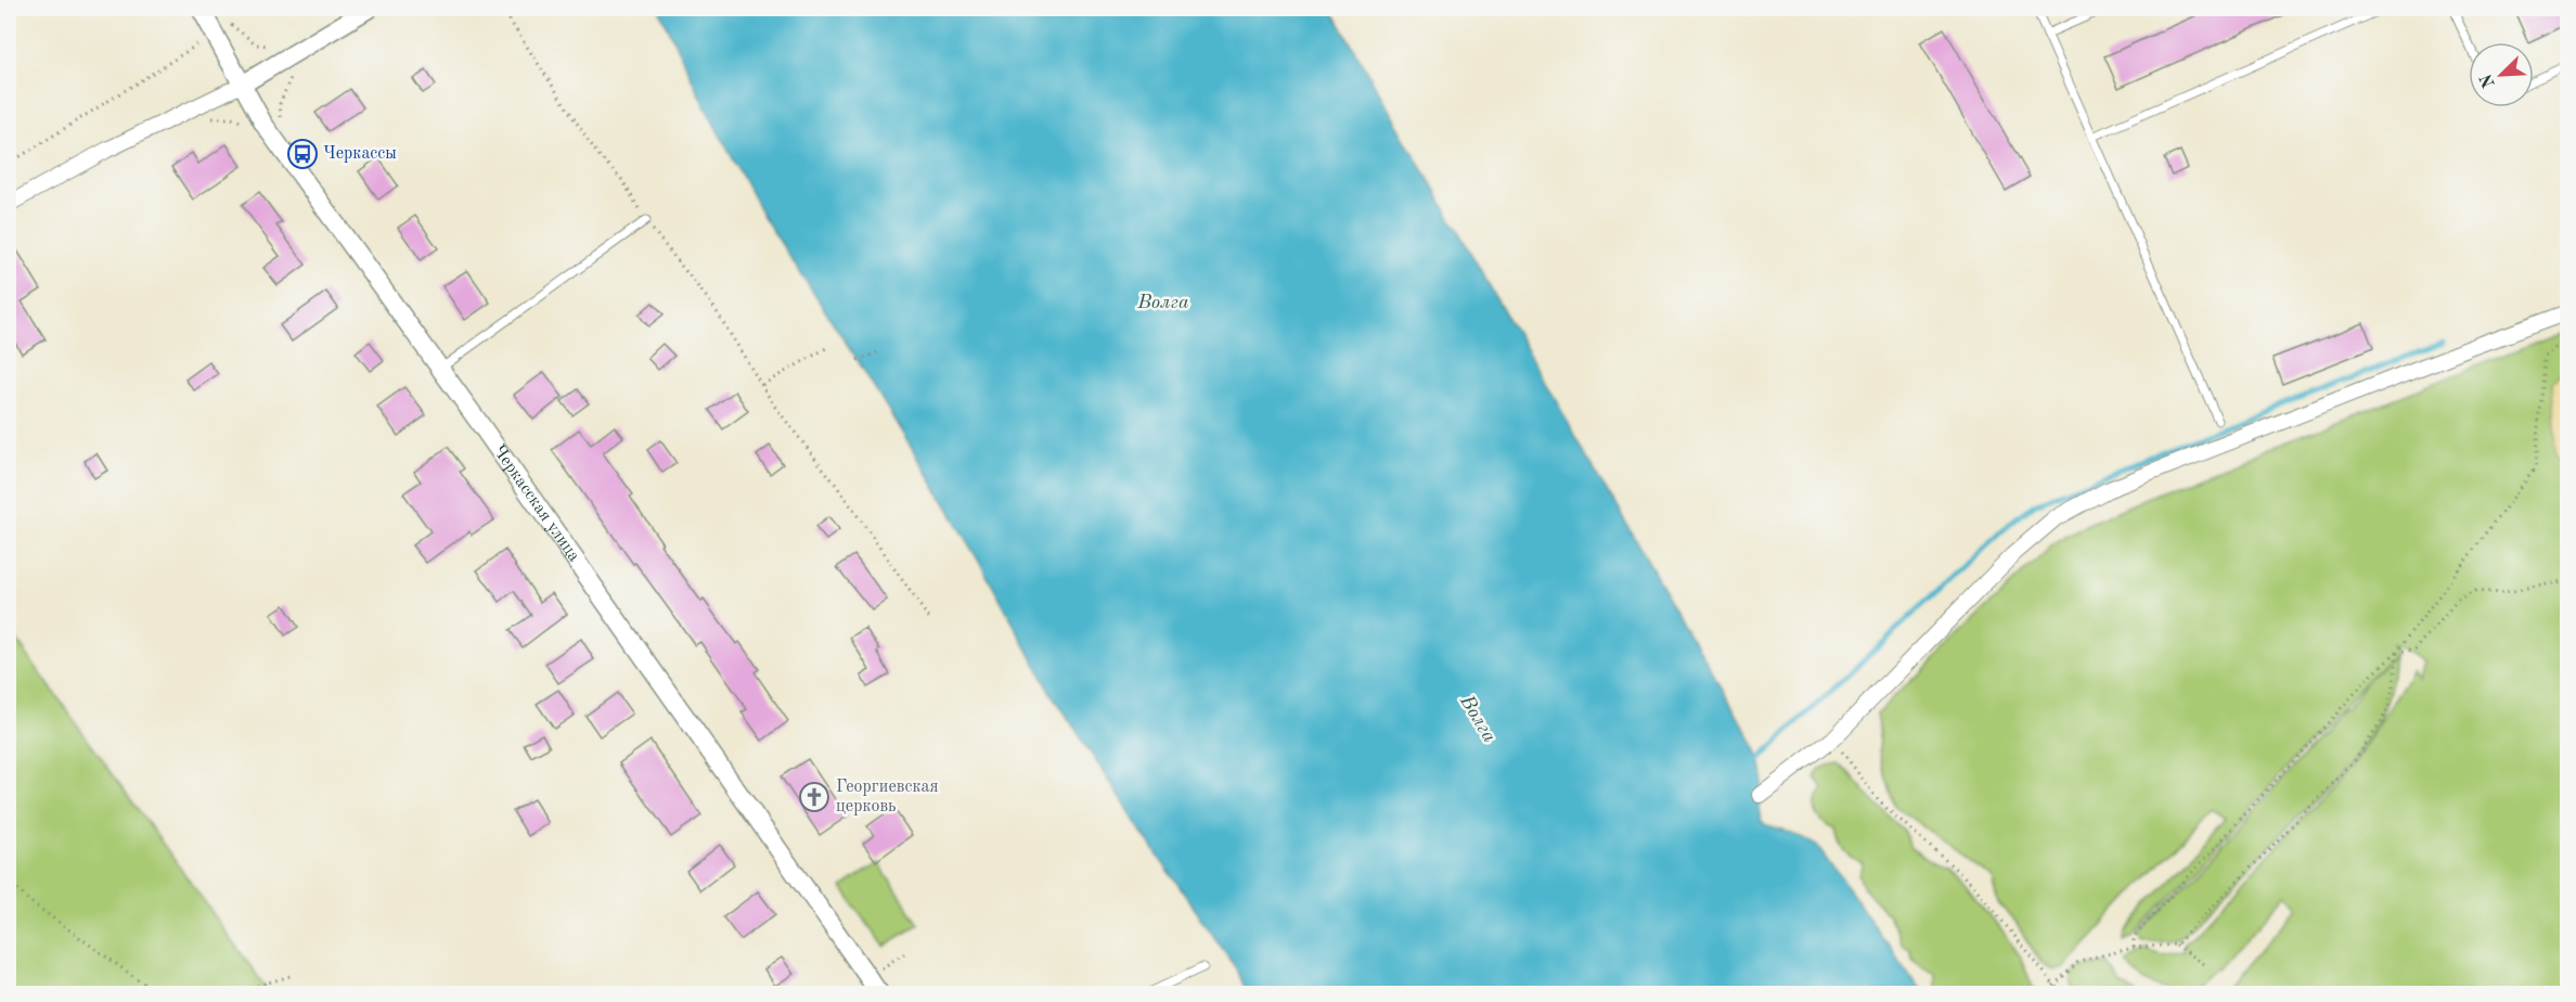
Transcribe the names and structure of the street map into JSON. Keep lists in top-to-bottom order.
{
  "streets": {
    "street": ["Черкасская улица"]
  },
  "water": ["Волга"],
  "places": {
    "bus stop": ["Черкассы"],
    "church": ["Георгиевская церковь"]
  },
  "north": "bottom left"
}
